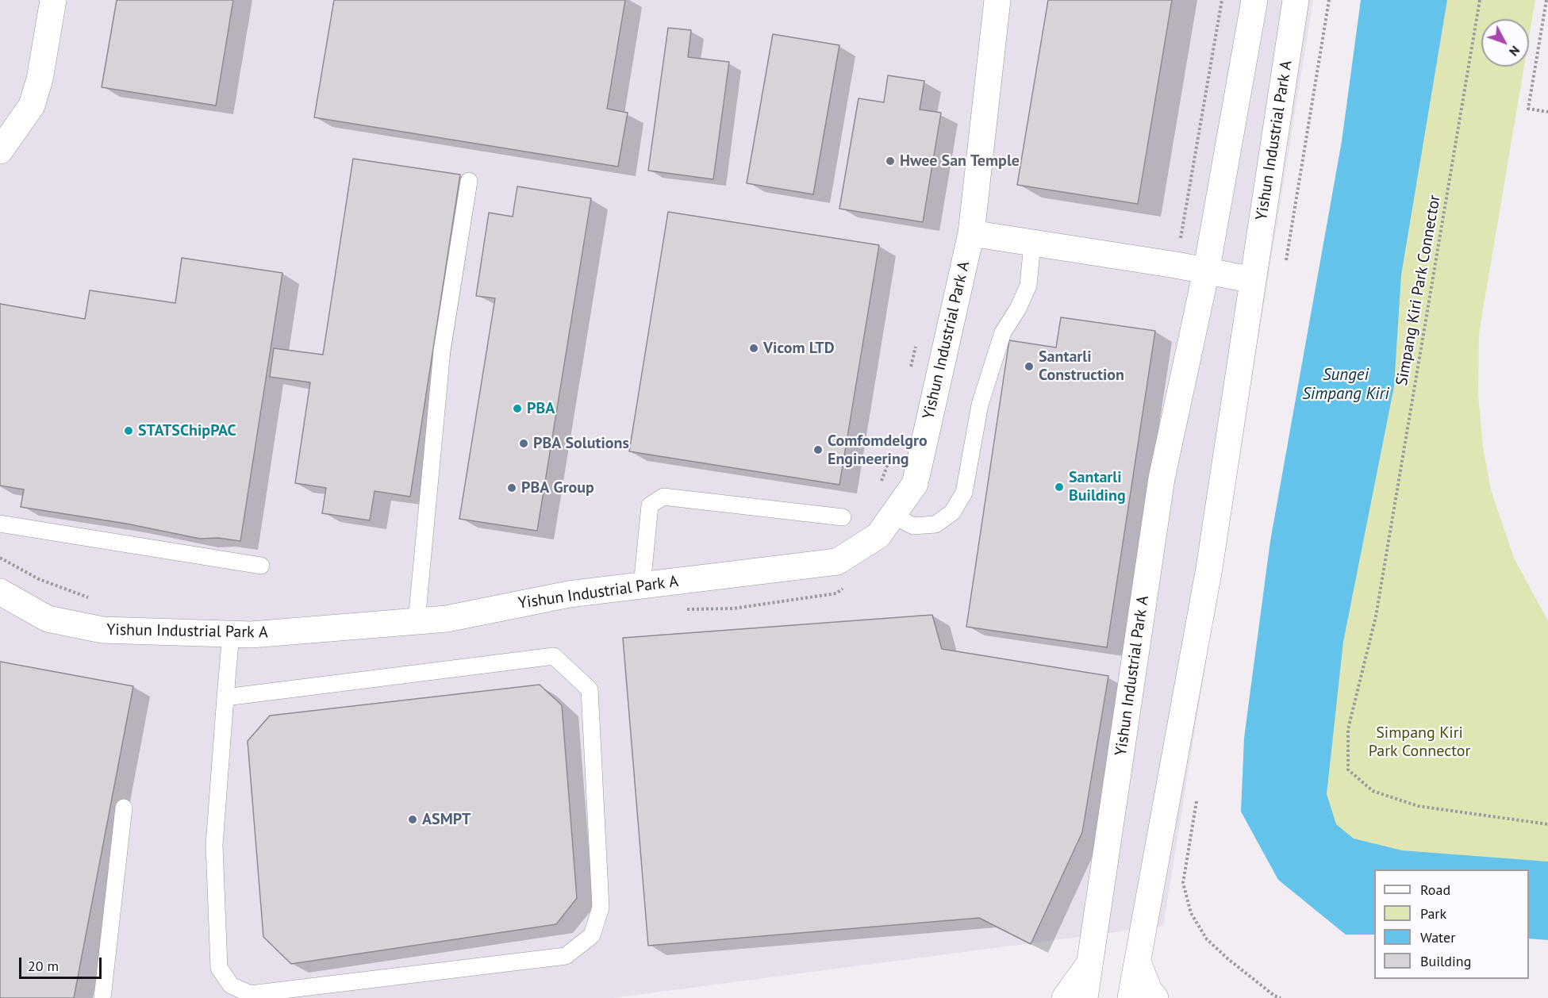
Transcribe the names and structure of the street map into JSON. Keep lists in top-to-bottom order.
{
  "streets": {
    "street": ["Yishun Industrial Park A"],
    "path": ["Simpang Kiri Park Connector"]
  },
  "water": ["Sungei Simpang Kiri"],
  "parks": ["Simpang Kiri Park Connector"],
  "places": [
    "Hwee San Temple",
    "Vicom LTD",
    "Santarli Construction",
    "PBA",
    "STATSChipPAC",
    "PBA Solutions",
    "Comfomdelgro Engineering",
    "Santarli Building",
    "PBA Group",
    "ASMPT"
  ],
  "legend": [
    "Road",
    "Park",
    "Water",
    "Building"
  ],
  "scale_bar": "20 m",
  "north": "bottom right"
}
